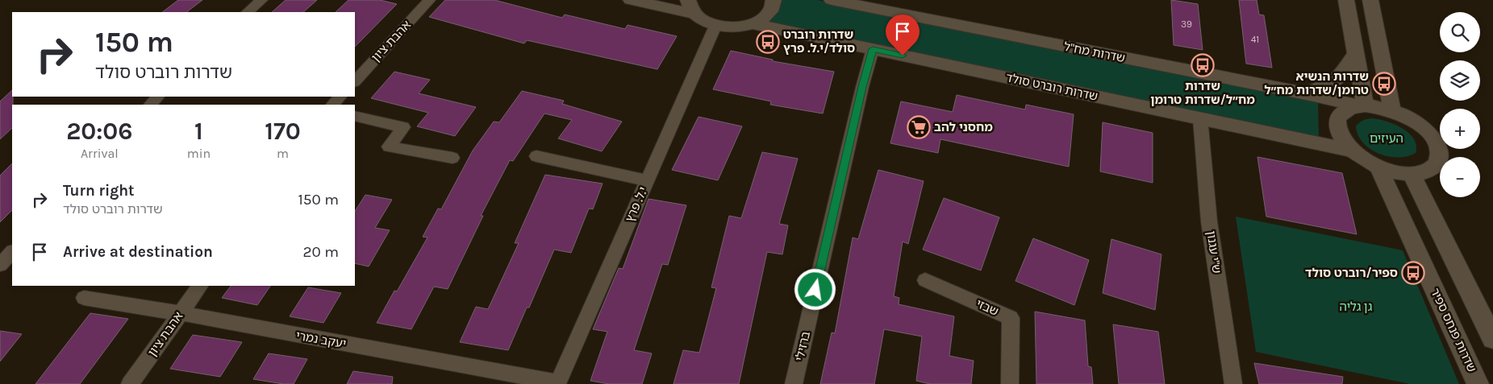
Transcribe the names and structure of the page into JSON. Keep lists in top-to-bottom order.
{
  "streets": {
    "street": [
      "אהבת ציון",
      "שדרות מח\"ל",
      "שדרות רוברט סולד",
      "י.ל. פרץ",
      "ש\"י עגנון",
      "שבזי",
      "שדרות פנחס ספיר",
      "יעקב נמרי",
      "ברזילי"
    ]
  },
  "crossings": [
    ["אהבת ציון", "יעקב נמרי"],
    ["שדרות רוברט סולד", "ש\"י עגנון"],
    ["שדרות רוברט סולד", "ברזילי"],
    ["י.ל. פרץ", "יעקב נמרי"]
  ],
  "parks": ["העיזים", "גן גליה"],
  "places": {
    "bus stop": [
      "שדרות רוברט סולד/י.ל. פרץ",
      "שדרות מח״ל/שדרות טרומן",
      "שדרות הנשיא טרומן/שדרות מח״ל",
      "ספיר/רוברט סולד"
    ],
    "supermarket": ["מחסני להב"]
  },
  "house_numbers": ["39", "41"],
  "page": {
    "map_buttons": ["+", "−"],
    "turn": ["150 m", "שדרות רוברט סולד"],
    "eta": [
      "20:06",
      "Arrival",
      "1",
      "min",
      "170",
      "m"
    ],
    "list": [
      {
        "name": "Turn right",
        "note": "שדרות רוברט סולד",
        "value": "150 m"
      },
      {
        "name": "Arrive at destination",
        "value": "20 m"
      }
    ]
  }
}
